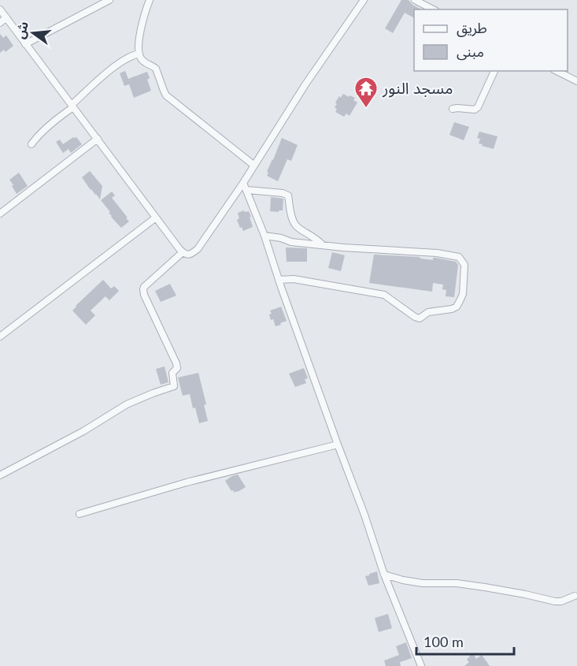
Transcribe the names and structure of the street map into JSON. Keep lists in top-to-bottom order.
{
  "places": {
    "temple": ["مسجد النور"]
  },
  "legend": ["طريق", "مبنى"],
  "scale_bar": "100 m",
  "north": "left"
}
